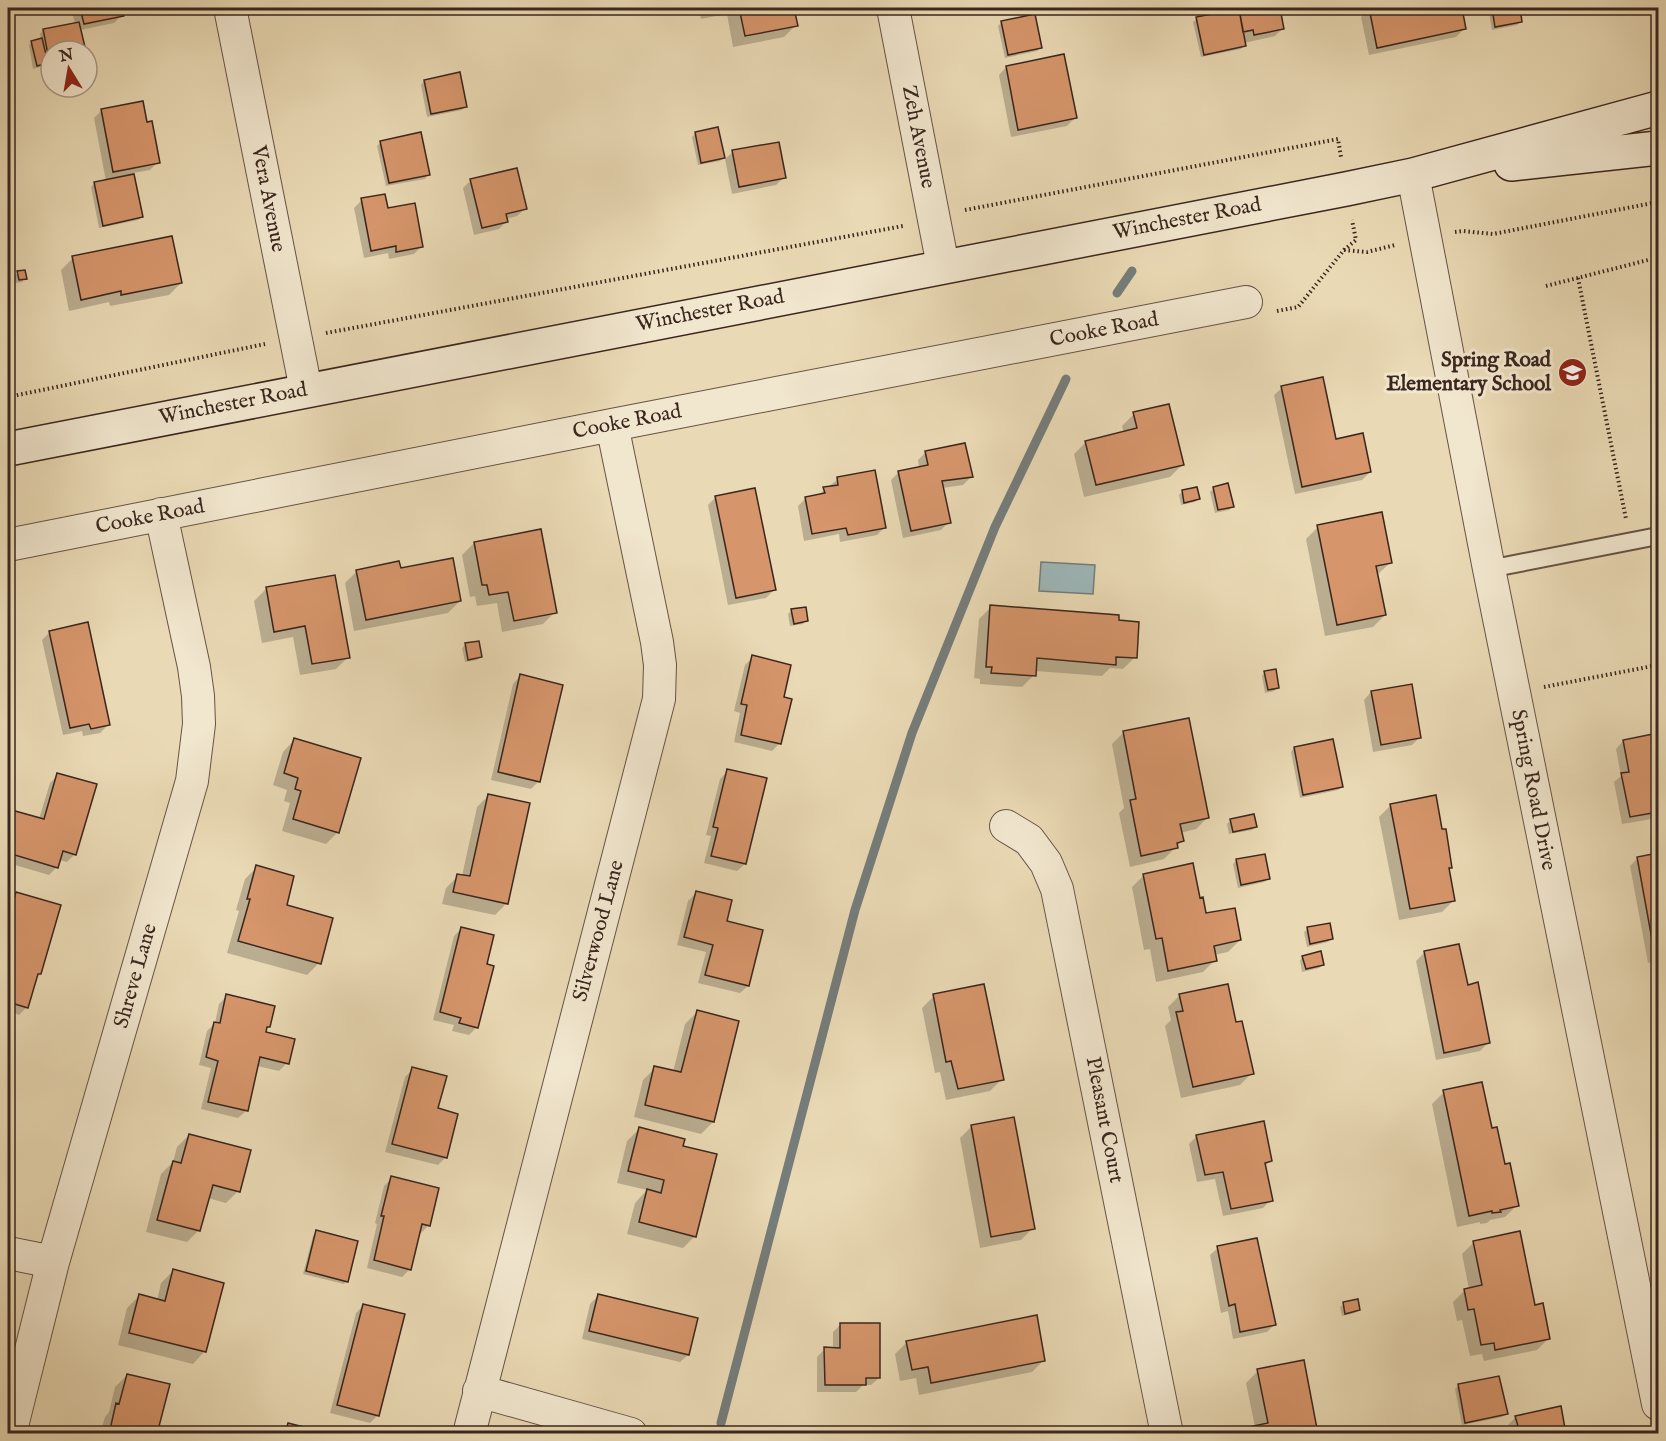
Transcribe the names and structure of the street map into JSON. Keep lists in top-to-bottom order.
{
  "streets": {
    "main road": ["Winchester Road"],
    "street": [
      "Zeh Avenue",
      "Vera Avenue",
      "Cooke Road",
      "Spring Road Drive",
      "Silverwood Lane",
      "Shreve Lane",
      "Pleasant Court"
    ]
  },
  "crossings": [
    ["Zeh Avenue", "Winchester Road"],
    ["Vera Avenue", "Winchester Road"],
    ["Winchester Road", "Spring Road Drive"],
    ["Cooke Road", "Silverwood Lane"],
    ["Cooke Road", "Shreve Lane"]
  ],
  "places": {
    "school or university": ["Spring Road Elementary School"]
  },
  "north": "top"
}
